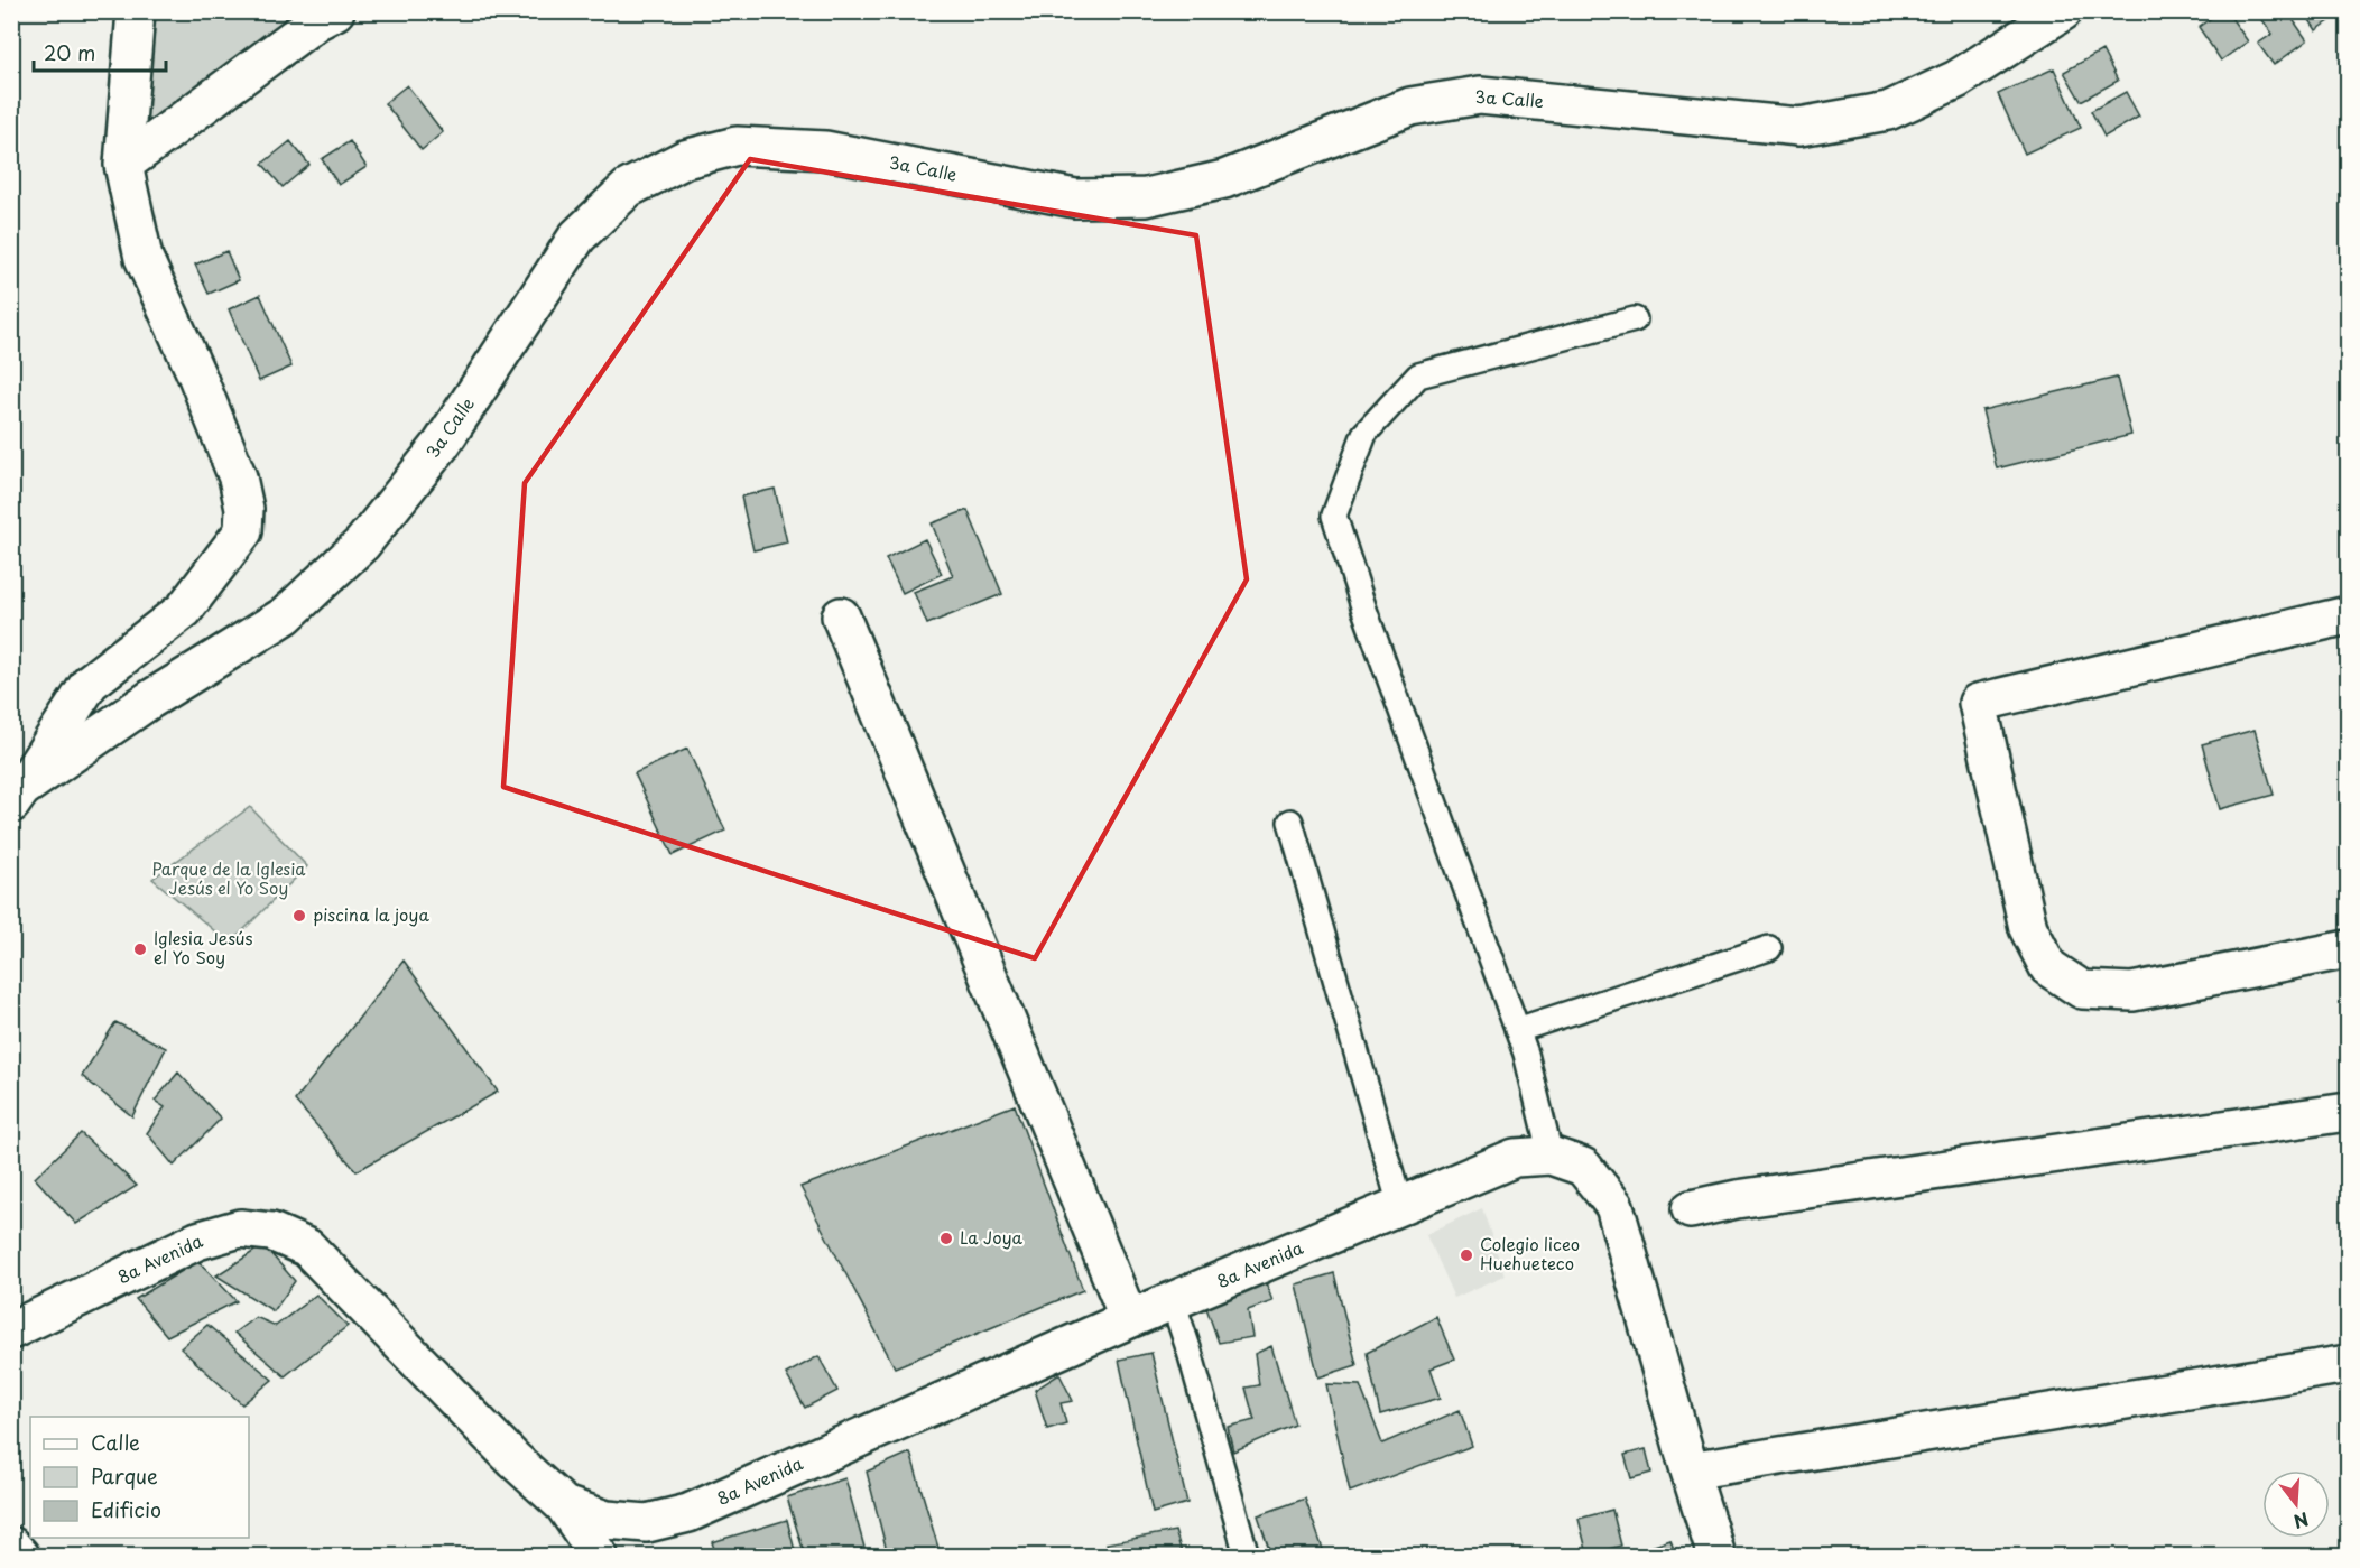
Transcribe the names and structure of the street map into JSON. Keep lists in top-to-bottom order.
{
  "streets": {
    "street": ["3a Calle", "8a Avenida"]
  },
  "parks": ["Parque de la Iglesia Jesús el Yo Soy"],
  "places": [
    "piscina la joya",
    "Iglesia Jesús el Yo Soy",
    "La Joya",
    "Colegio liceo Huehueteco"
  ],
  "legend": ["Calle", "Parque", "Edificio"],
  "scale_bar": "20 m",
  "north": "bottom"
}
